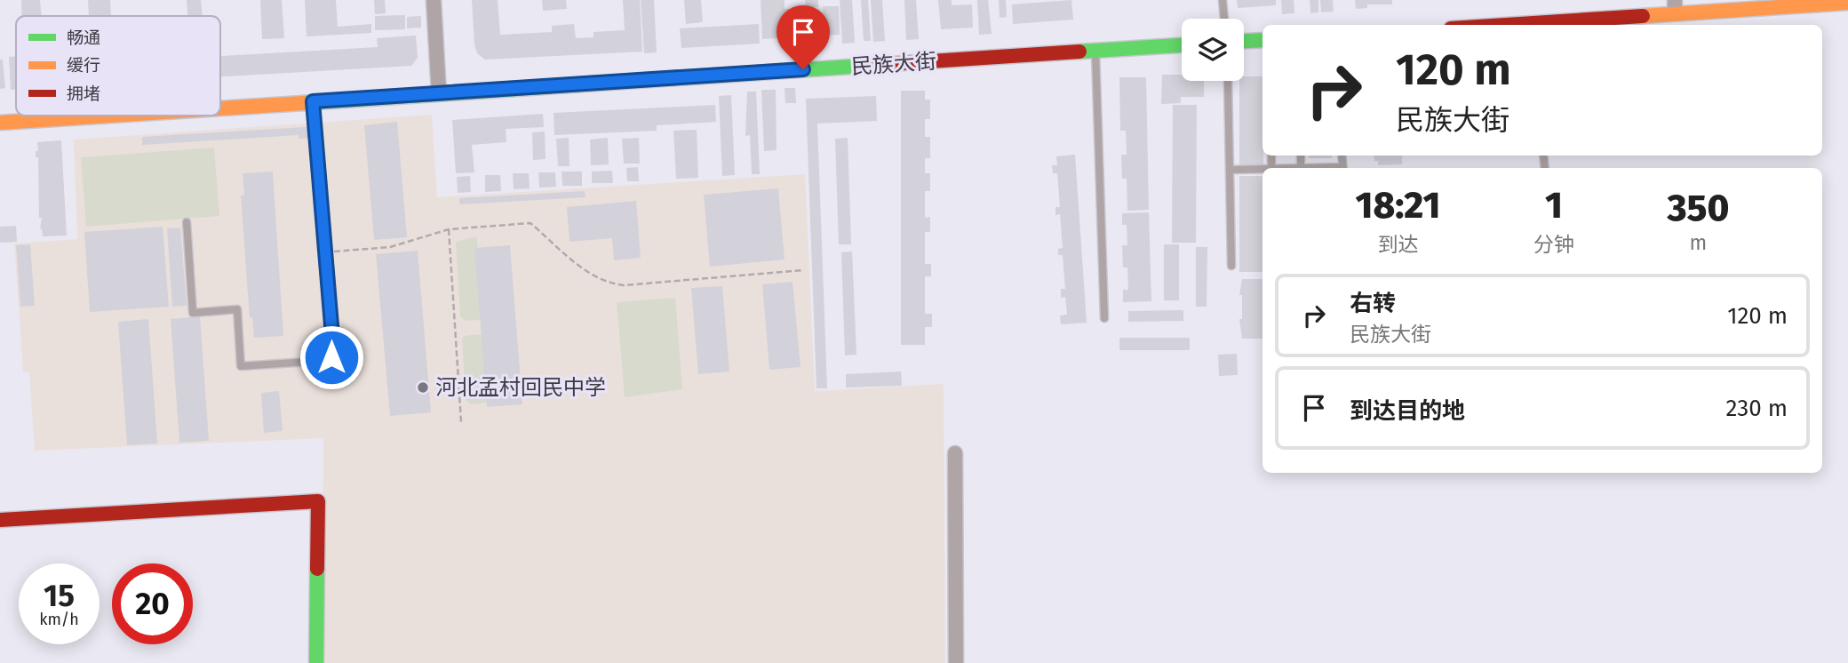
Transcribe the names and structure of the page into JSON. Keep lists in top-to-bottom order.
{
  "streets": {
    "main road": ["民族大街"]
  },
  "places": ["河北孟村回民中学"],
  "legend": ["畅通", "缓行", "拥堵"],
  "page": {
    "turn": ["120 m", "民族大街"],
    "eta": [
      "18:21",
      "到达",
      "1",
      "分钟",
      "350",
      "m"
    ],
    "list": [
      {
        "name": "右转",
        "note": "民族大街",
        "value": "120 m"
      },
      {
        "name": "到达目的地",
        "value": "230 m"
      }
    ],
    "speed": "15 km/h",
    "limit": "20"
  }
}
